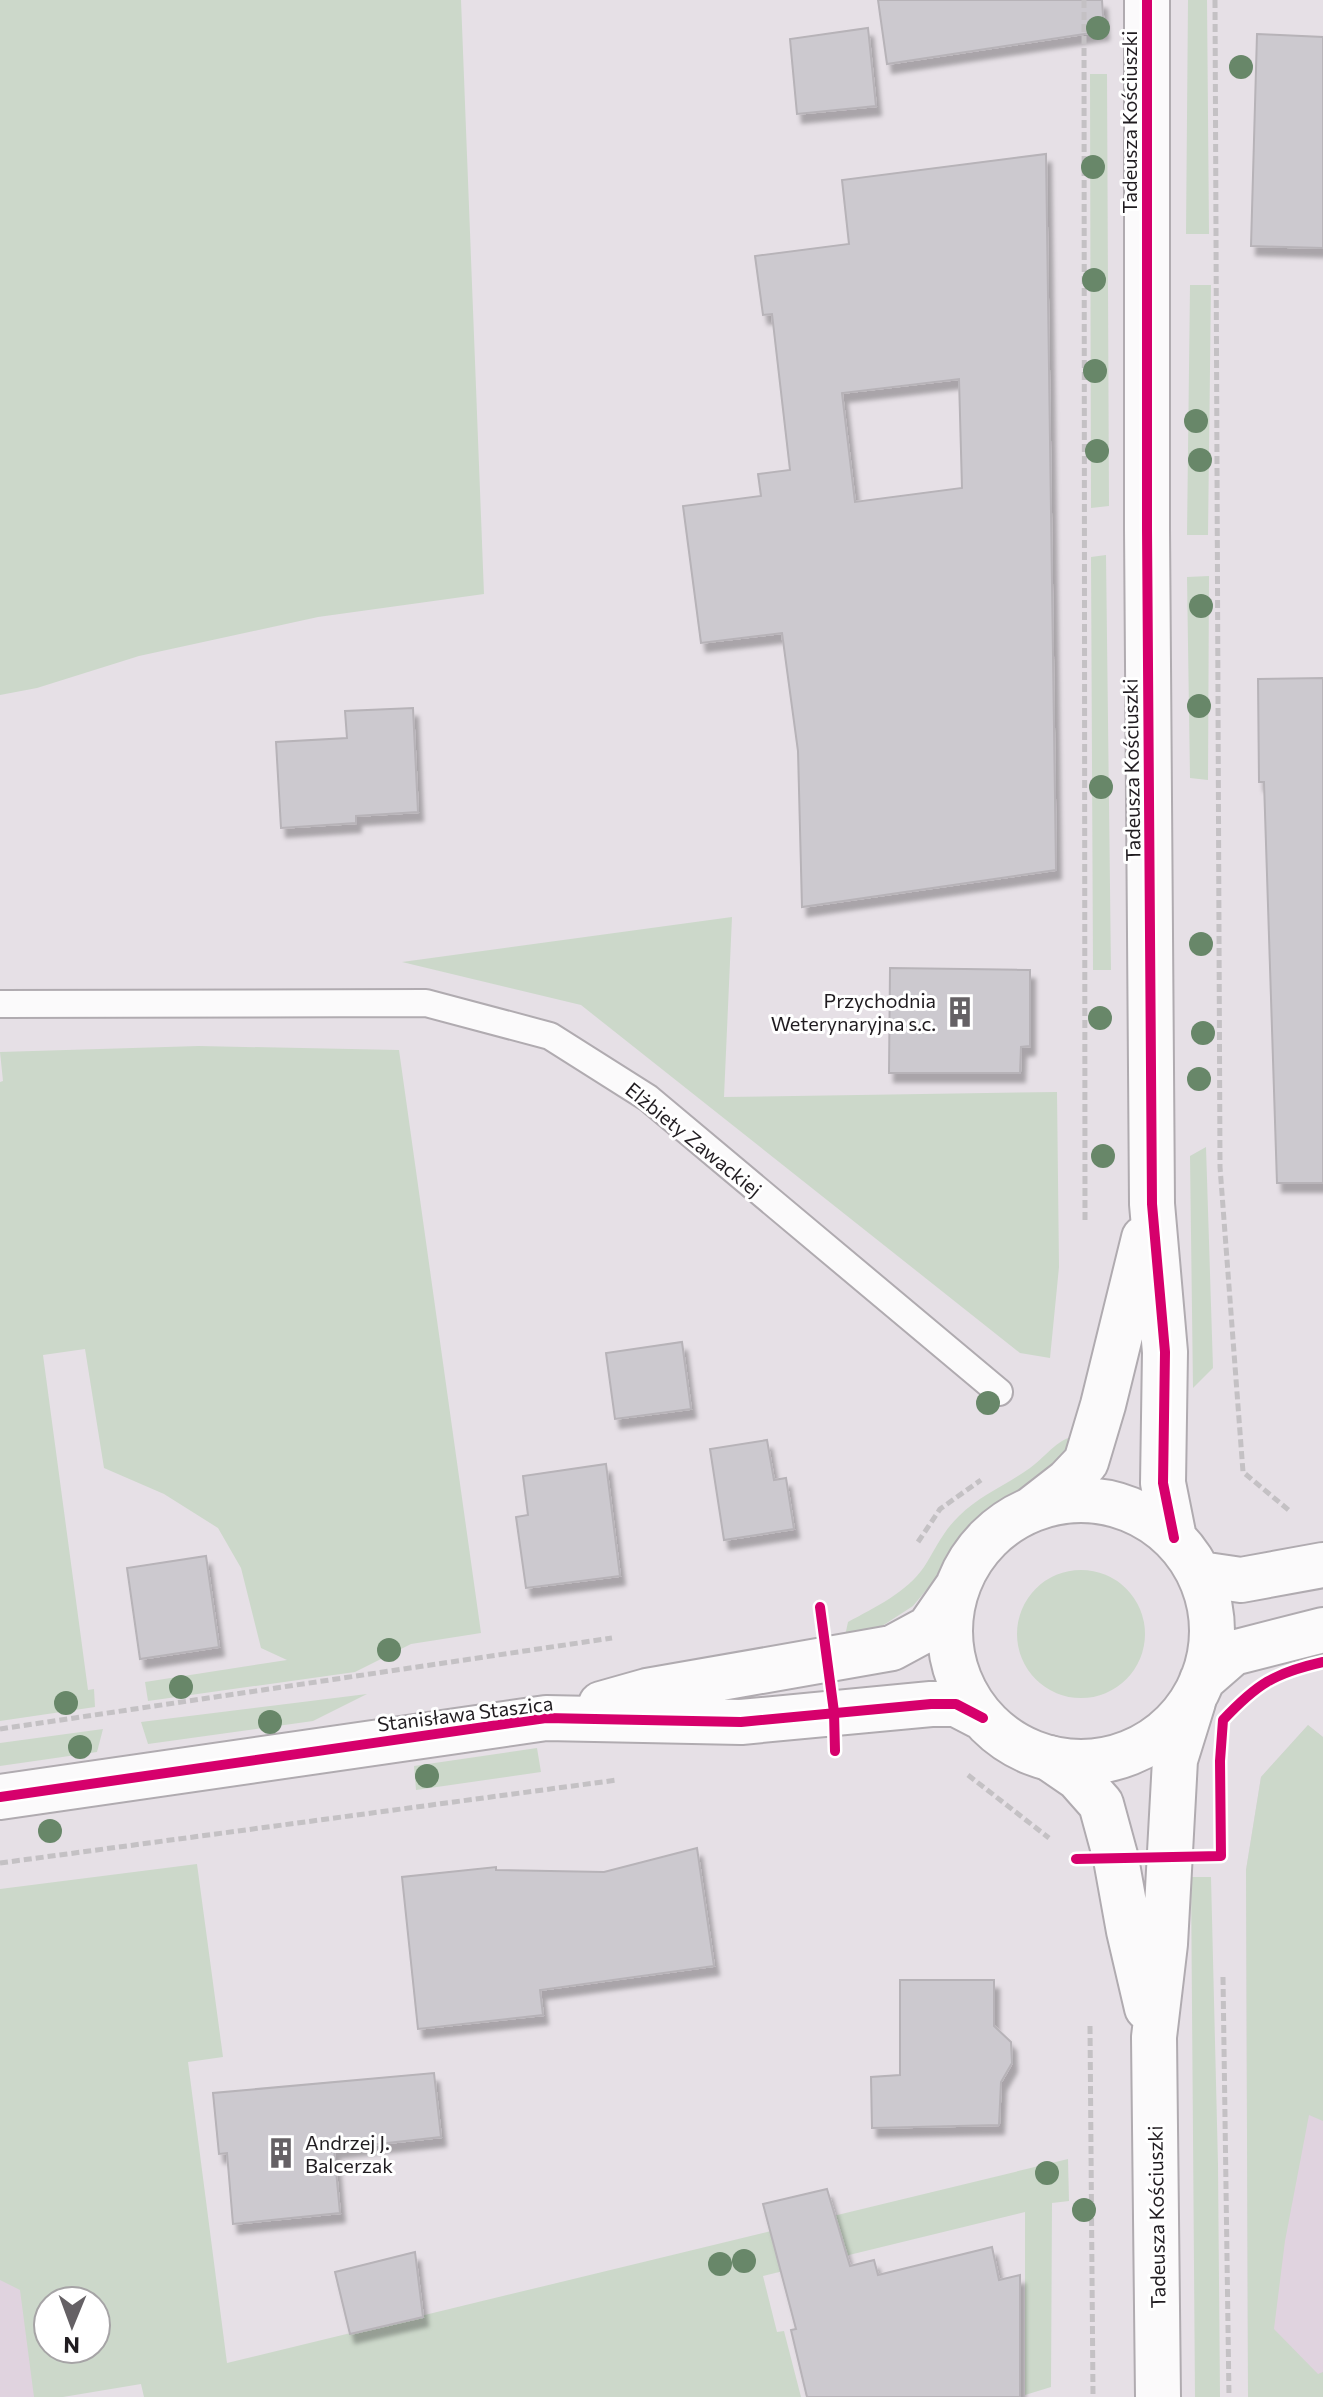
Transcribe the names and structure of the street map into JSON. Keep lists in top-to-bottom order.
{
  "streets": {
    "street": ["Tadeusza Kościuszki", "Stanisława Staszica"],
    "lane": ["Elżbiety Zawackiej"]
  },
  "crossings": [
    ["Tadeusza Kościuszki", "Stanisława Staszica"]
  ],
  "places": {
    "building": ["Przychodnia Weterynaryjna s.c.", "Andrzej J. Balcerzak"]
  },
  "north": "bottom"
}
